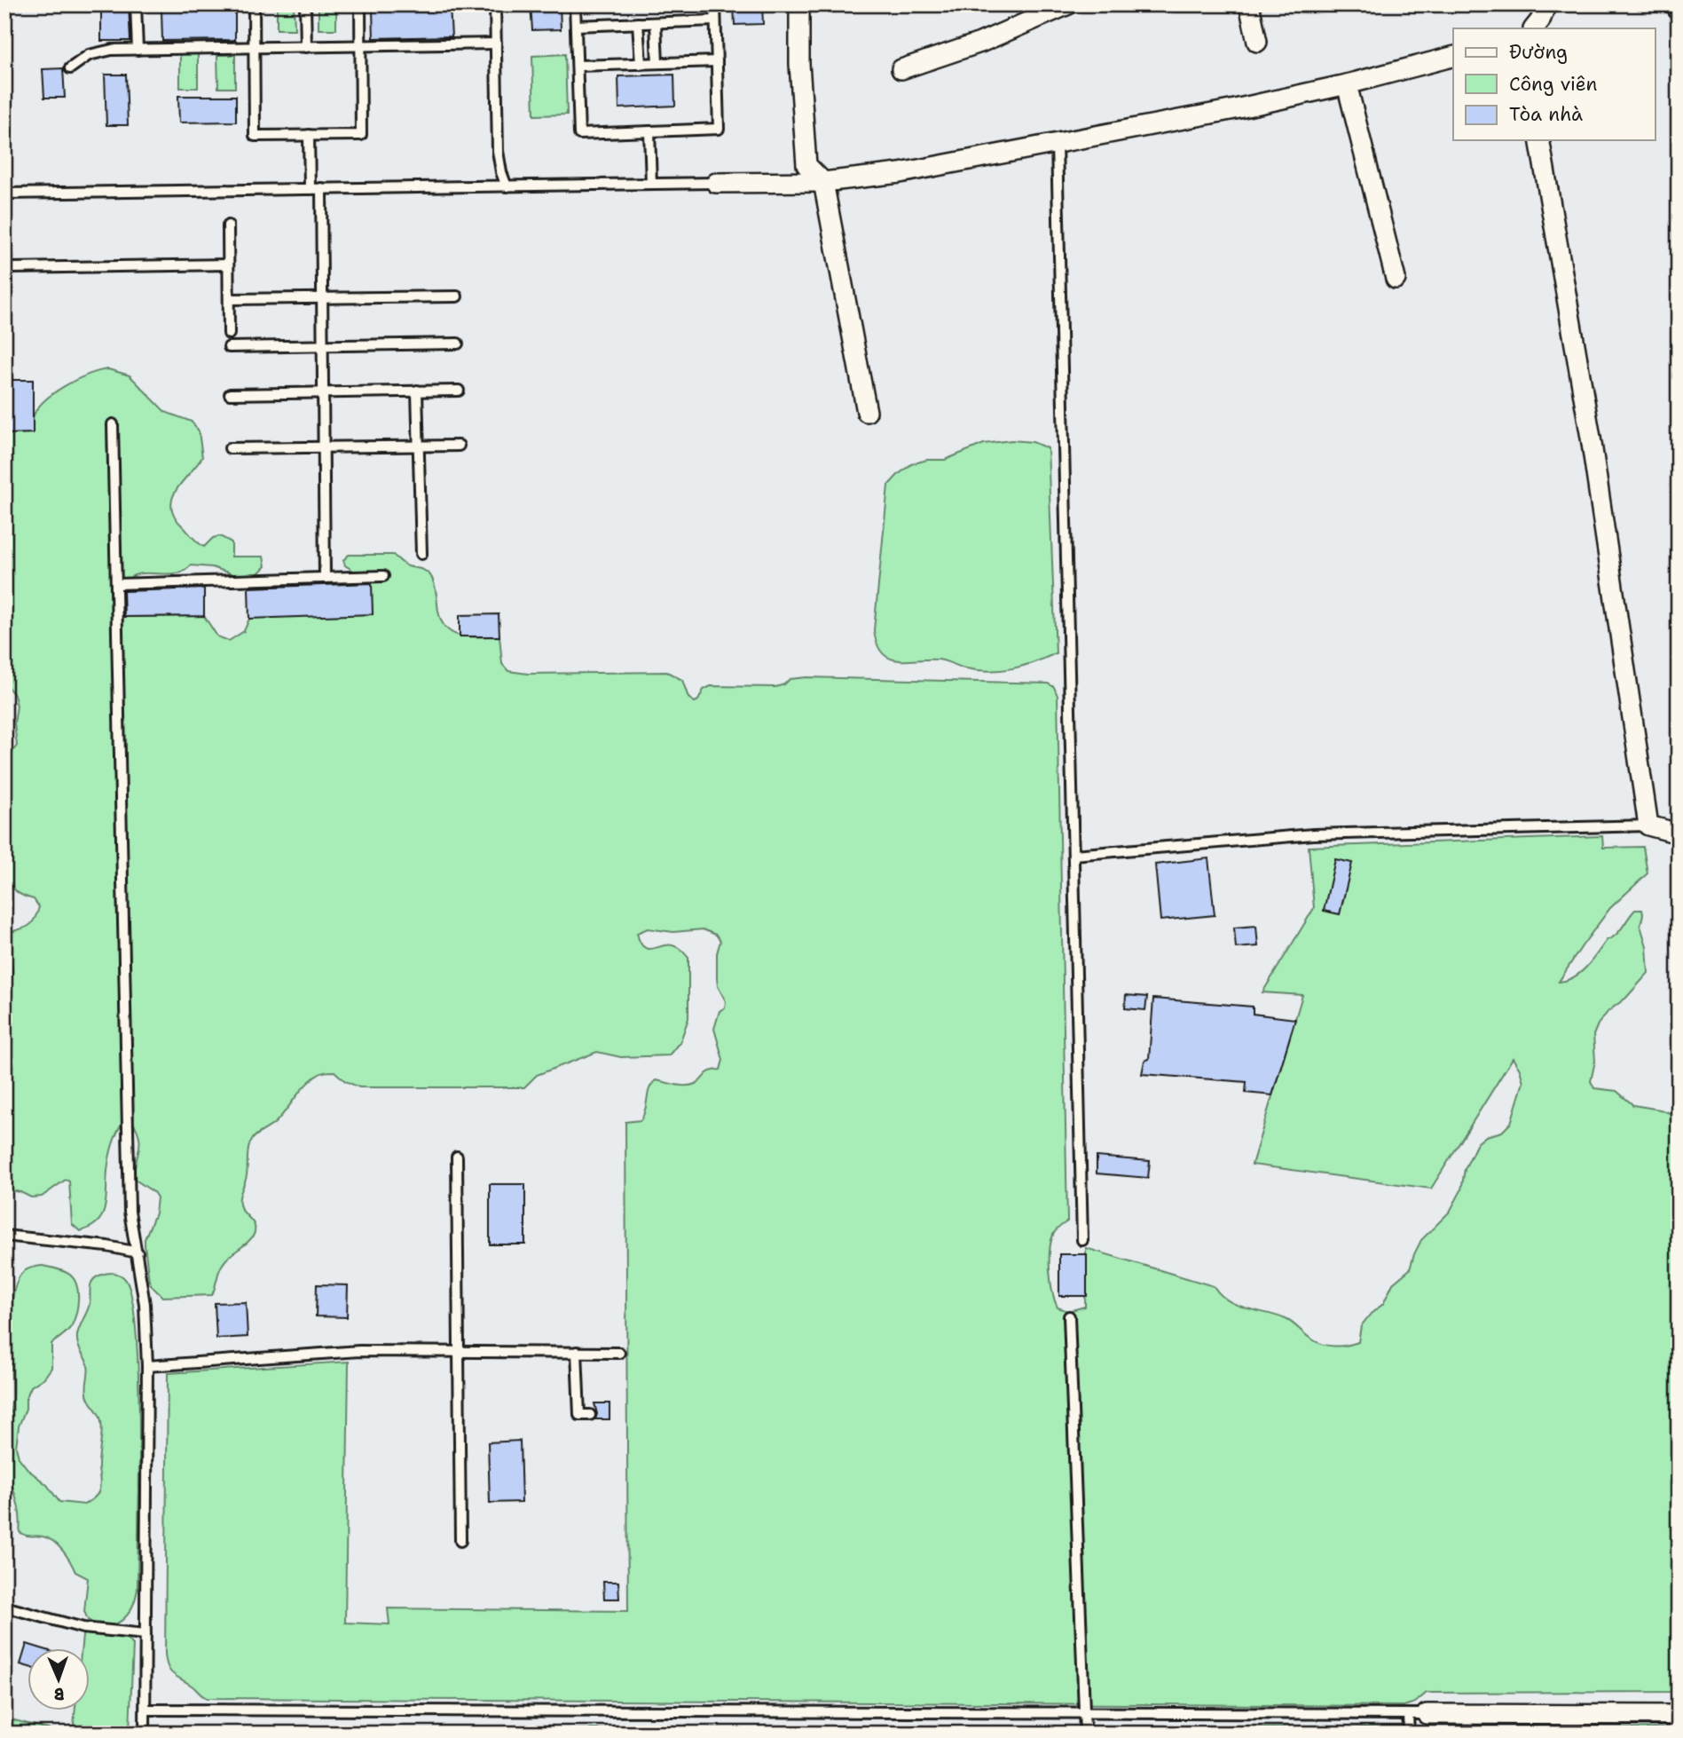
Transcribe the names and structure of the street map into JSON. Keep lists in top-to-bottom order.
{
  "legend": ["Đường", "Công viên", "Tòa nhà"],
  "north": "bottom"
}
